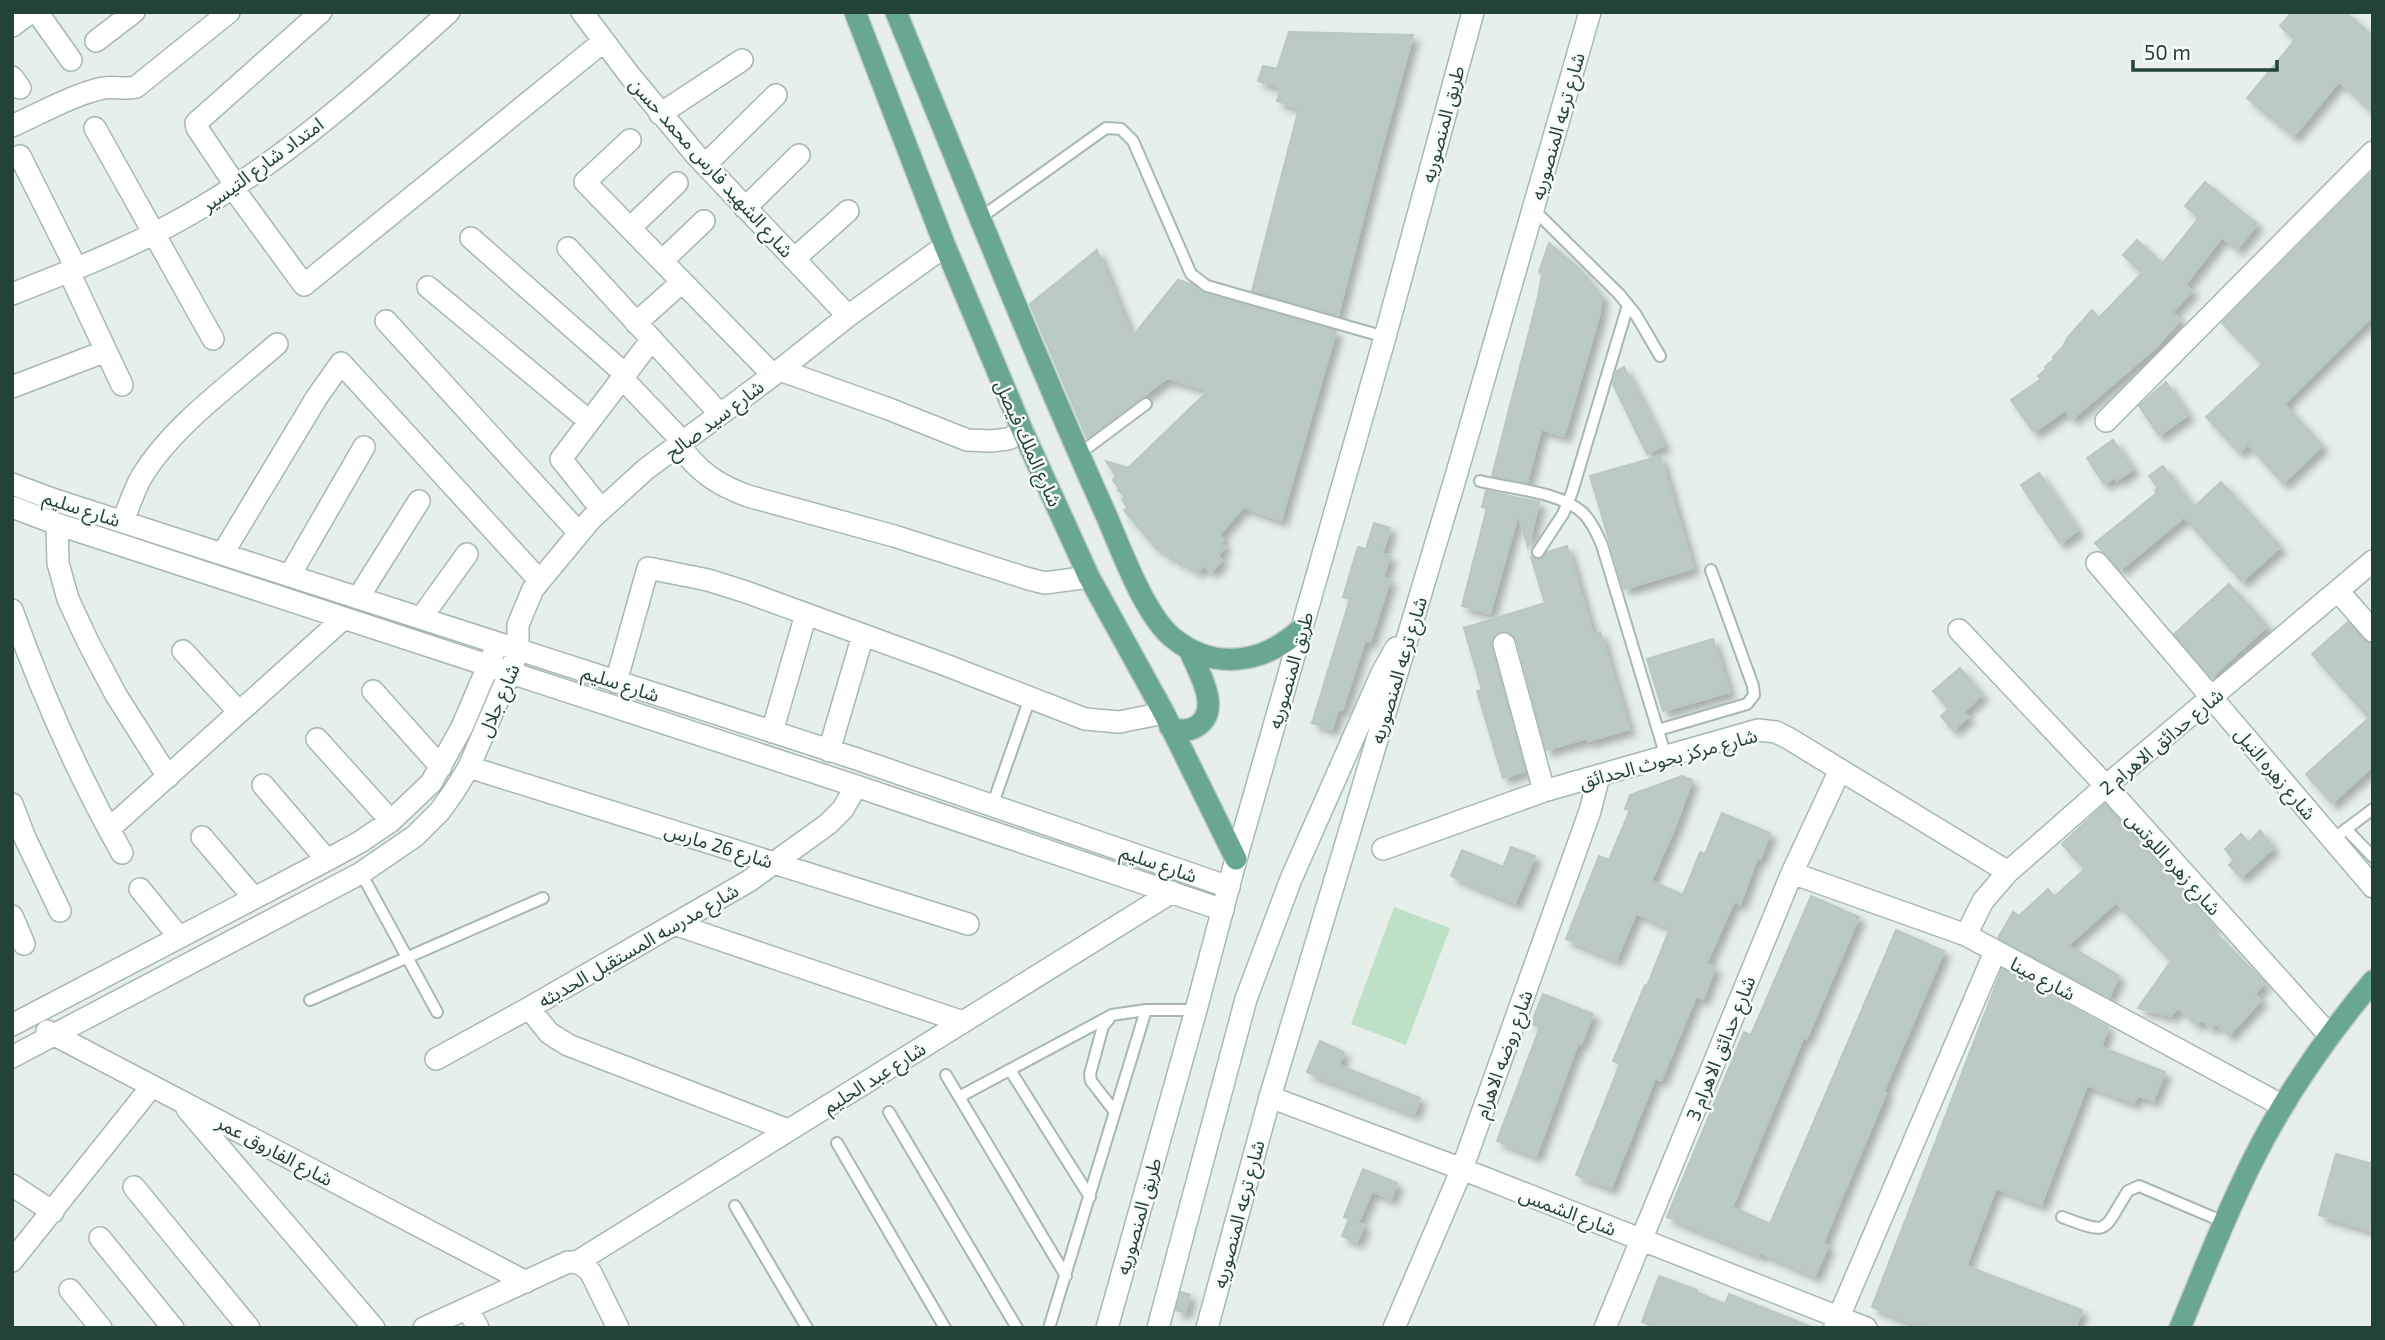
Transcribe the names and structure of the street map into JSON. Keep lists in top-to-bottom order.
{
  "streets": {
    "main road": ["شارع الملك فيصل"],
    "street": [
      "طريق المنصوريه",
      "شارع ترعه المنصوريه",
      "امتداد شارع التيسير",
      "شارع الشهيد فارس محمد حسن",
      "شارع سيد صالح",
      "شارع سليم",
      "شارع جلال",
      "شارع حدائق الاهرام 2",
      "شارع مركز بحوث الحدائق",
      "شارع زهره النيل",
      "شارع 26 مارس",
      "شارع زهره اللوتس",
      "شارع مدرسه المستقبل الحديثه",
      "شارع مينا",
      "شارع حدائق الاهرام 3",
      "شارع روضه الاهرام",
      "شارع عبد الحليم",
      "شارع الفاروق عمر",
      "شارع الشمس"
    ]
  },
  "crossings": [
    ["طريق المنصوريه", "شارع الملك فيصل"],
    ["طريق المنصوريه", "شارع سليم"],
    ["شارع ترعه المنصوريه", "شارع الشمس"],
    ["شارع الشهيد فارس محمد حسن", "شارع سيد صالح"],
    ["شارع سيد صالح", "شارع الملك فيصل"],
    ["شارع سيد صالح", "شارع جلال"],
    ["شارع سليم", "شارع جلال"],
    ["شارع سليم", "شارع مدرسه المستقبل الحديثه"],
    ["شارع سليم", "شارع عبد الحليم"],
    ["شارع جلال", "شارع 26 مارس"],
    ["شارع جلال", "شارع الفاروق عمر"],
    ["شارع حدائق الاهرام 2", "شارع مركز بحوث الحدائق"],
    ["شارع حدائق الاهرام 2", "شارع زهره النيل"],
    ["شارع حدائق الاهرام 2", "شارع زهره اللوتس"],
    ["شارع حدائق الاهرام 2", "شارع مينا"],
    ["شارع مركز بحوث الحدائق", "شارع حدائق الاهرام 3"],
    ["شارع مركز بحوث الحدائق", "شارع روضه الاهرام"],
    ["شارع 26 مارس", "شارع مدرسه المستقبل الحديثه"],
    ["شارع مينا", "شارع حدائق الاهرام 3"],
    ["شارع حدائق الاهرام 3", "شارع الشمس"],
    ["شارع روضه الاهرام", "شارع الشمس"],
    ["شارع عبد الحليم", "شارع الفاروق عمر"]
  ],
  "scale_bar": "50 m"
}
